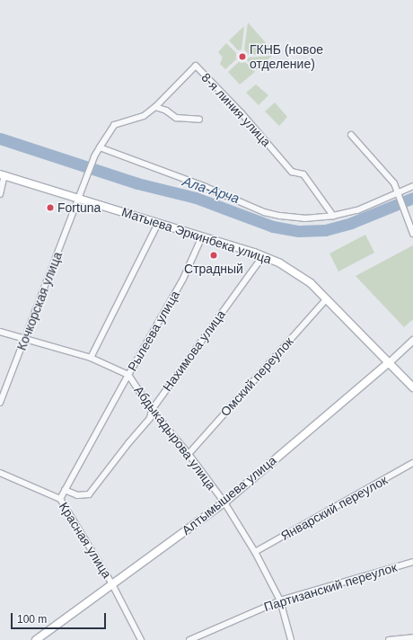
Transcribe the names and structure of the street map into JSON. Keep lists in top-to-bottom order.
{
  "streets": {
    "main road": ["Матыева Эркинбека улица", "Алтымышева улица"],
    "street": [
      "8-я линия улица",
      "Кочкорская улица",
      "Рылеева улица",
      "Нахимова улица",
      "Омский переулок",
      "Абдыкадырова улица",
      "Январский переулок",
      "Красная улица",
      "Партизанский переулок"
    ]
  },
  "crossings": [
    ["8-я линия улица", "Кочкорская улица"],
    ["Матыева Эркинбека улица", "Кочкорская улица"],
    ["Матыева Эркинбека улица", "Рылеева улица"],
    ["Матыева Эркинбека улица", "Нахимова улица"],
    ["Матыева Эркинбека улица", "Омский переулок"],
    ["Матыева Эркинбека улица", "Алтымышева улица"],
    ["Кочкорская улица", "Абдыкадырова улица"],
    ["Рылеева улица", "Нахимова улица"],
    ["Рылеева улица", "Абдыкадырова улица"],
    ["Рылеева улица", "Красная улица"],
    ["Нахимова улица", "Абдыкадырова улица"],
    ["Омский переулок", "Абдыкадырова улица"],
    ["Абдыкадырова улица", "Алтымышева улица"],
    ["Абдыкадырова улица", "Январский переулок"],
    ["Абдыкадырова улица", "Партизанский переулок"],
    ["Алтымышева улица", "Красная улица"]
  ],
  "water": ["Ала-Арча"],
  "places": ["ГКНБ (новое отделение)", "Fortuna", "Страдный"],
  "scale_bar": "100 m"
}
